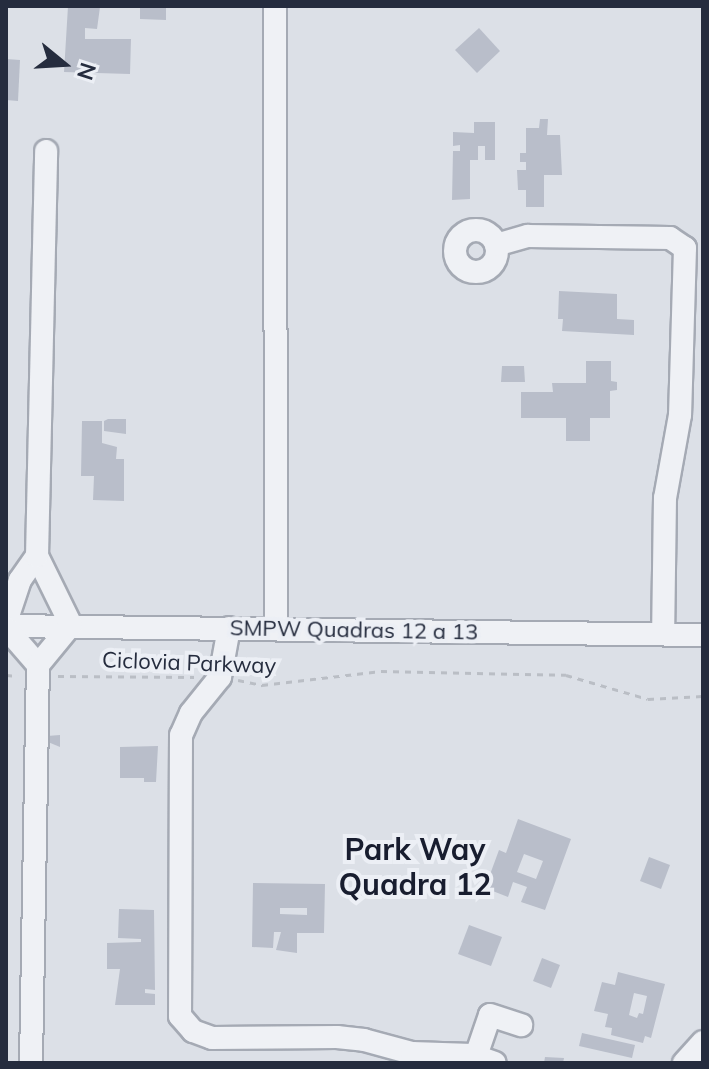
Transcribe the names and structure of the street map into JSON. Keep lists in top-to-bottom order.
{
  "streets": {
    "street": ["SMPW Quadras 12 a 13"],
    "path": ["Ciclovia Parkway"]
  },
  "districts": ["Park Way Quadra 12"],
  "north": "right"
}
